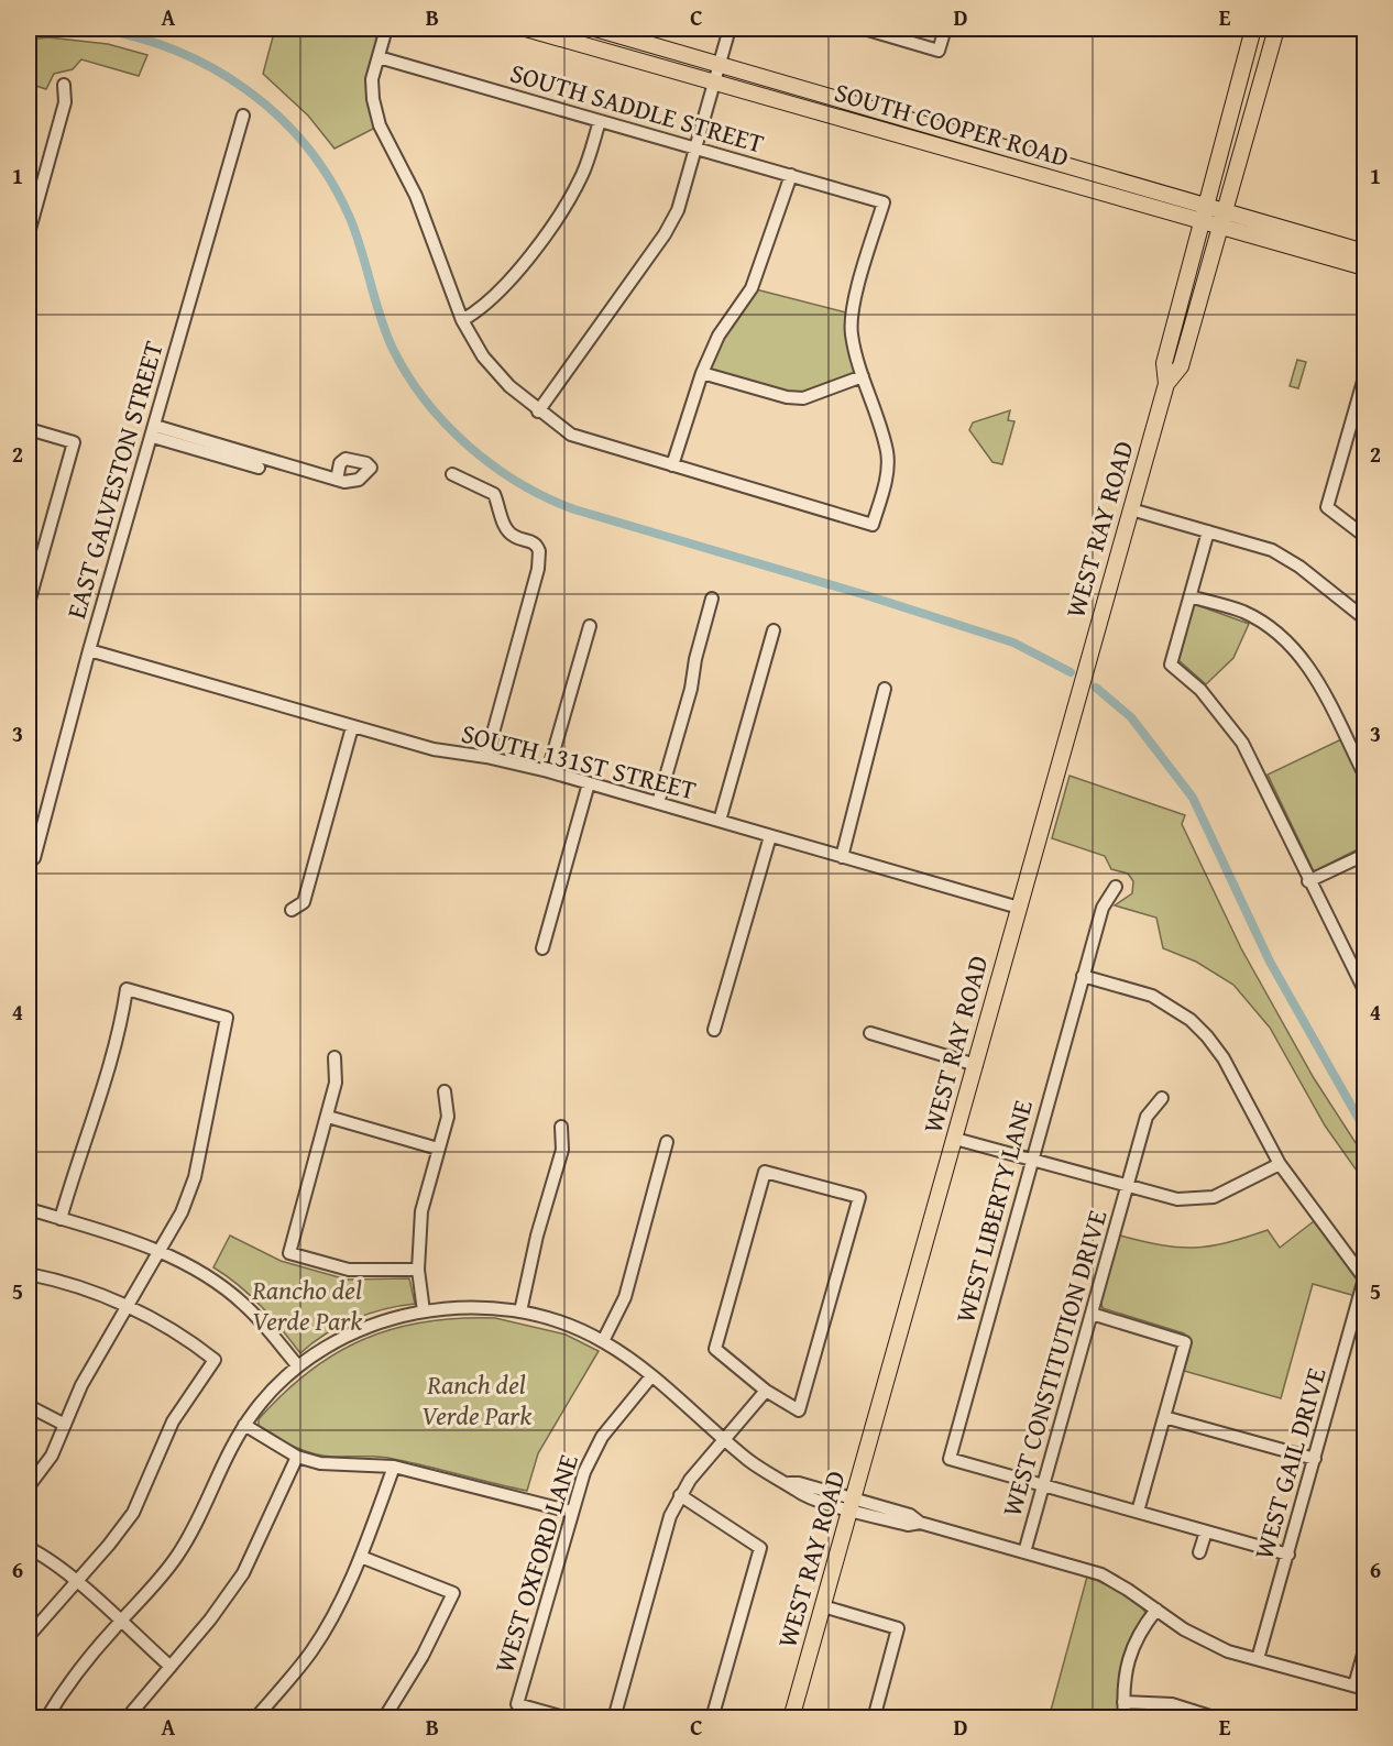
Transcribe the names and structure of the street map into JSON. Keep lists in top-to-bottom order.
{
  "streets": {
    "main road": ["SOUTH COOPER ROAD", "WEST RAY ROAD"],
    "street": [
      "SOUTH SADDLE STREET",
      "EAST GALVESTON STREET",
      "SOUTH 131ST STREET",
      "WEST LIBERTY LANE",
      "WEST CONSTITUTION DRIVE",
      "WEST GAIL DRIVE",
      "WEST OXFORD LANE"
    ]
  },
  "crossings": [
    ["SOUTH COOPER ROAD", "WEST RAY ROAD"],
    ["EAST GALVESTON STREET", "SOUTH 131ST STREET"],
    ["WEST RAY ROAD", "SOUTH 131ST STREET"],
    ["WEST LIBERTY LANE", "WEST CONSTITUTION DRIVE"]
  ],
  "parks": ["Rancho del Verde Park", "Ranch del Verde Park"],
  "grid": {
    "columns": [
      "A",
      "B",
      "C",
      "D",
      "E"
    ],
    "rows": [
      "1",
      "2",
      "3",
      "4",
      "5",
      "6"
    ]
  }
}
